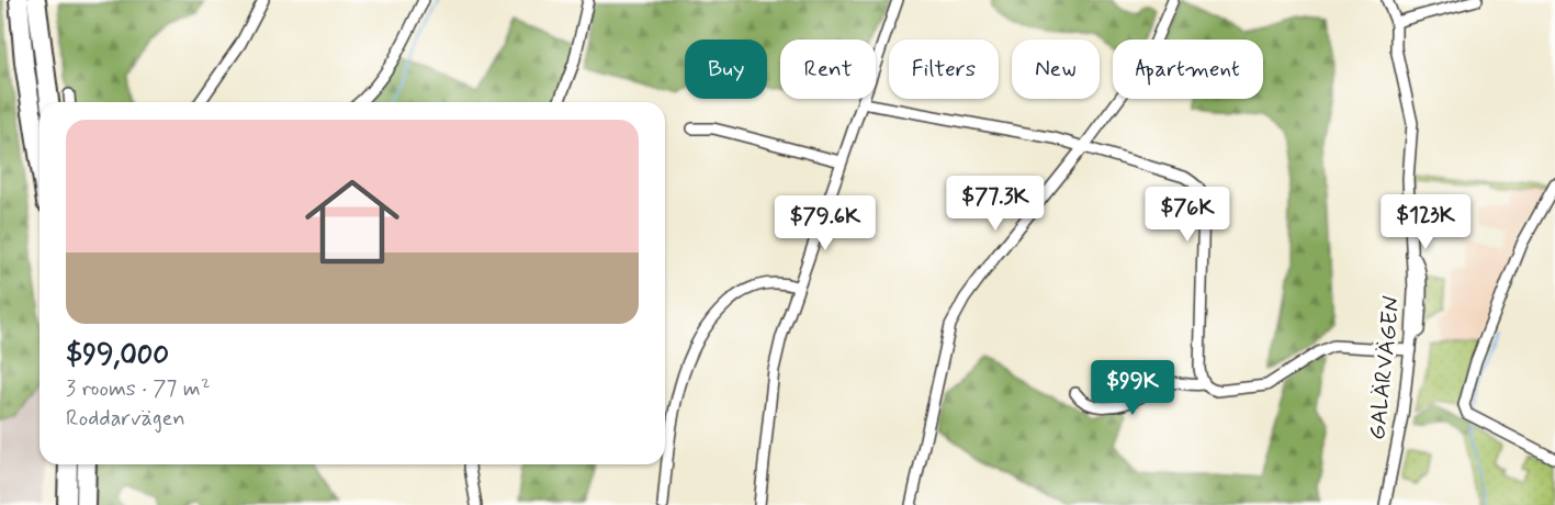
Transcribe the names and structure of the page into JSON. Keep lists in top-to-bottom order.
{
  "streets": {
    "street": ["GALÄRVÄGEN"]
  },
  "page": {
    "chip": [
      "Buy",
      "Rent",
      "Filters",
      "New",
      "Apartment"
    ],
    "list": [
      {
        "name": "$99,000",
        "note": "3 rooms · 77 m² · Roddarvägen"
      }
    ],
    "price": [
      "$77.3K",
      "$76K",
      "$123K",
      "$79.6K",
      "$99K"
    ]
  }
}
